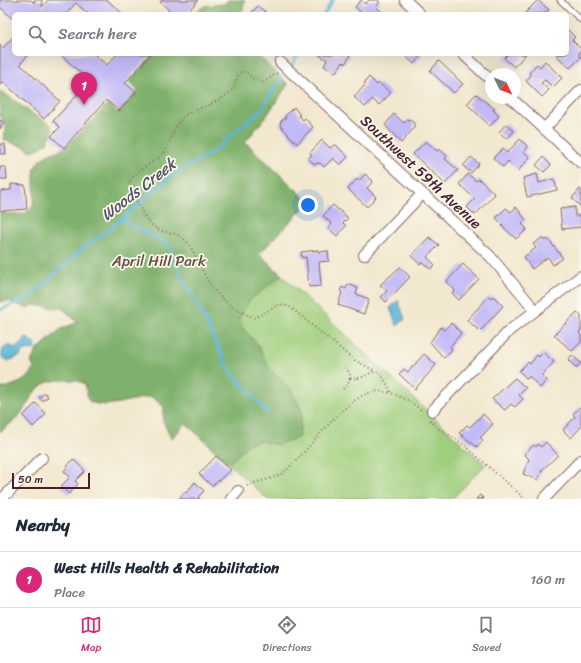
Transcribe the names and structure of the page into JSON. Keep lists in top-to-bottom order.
{
  "streets": {
    "street": ["Southwest 59th Avenue"]
  },
  "water": ["Woods Creek"],
  "parks": ["April Hill Park"],
  "scale_bar": "50 m",
  "north": "bottom right",
  "page": {
    "search": "Search here",
    "pins": "1",
    "scale": "50 m",
    "heading": "Nearby",
    "list": [
      {
        "mark": "1",
        "name": "West Hills Health & Rehabilitation",
        "note": "Place",
        "value": "160 m"
      }
    ],
    "nav": ["Map", "Directions", "Saved"]
  }
}
